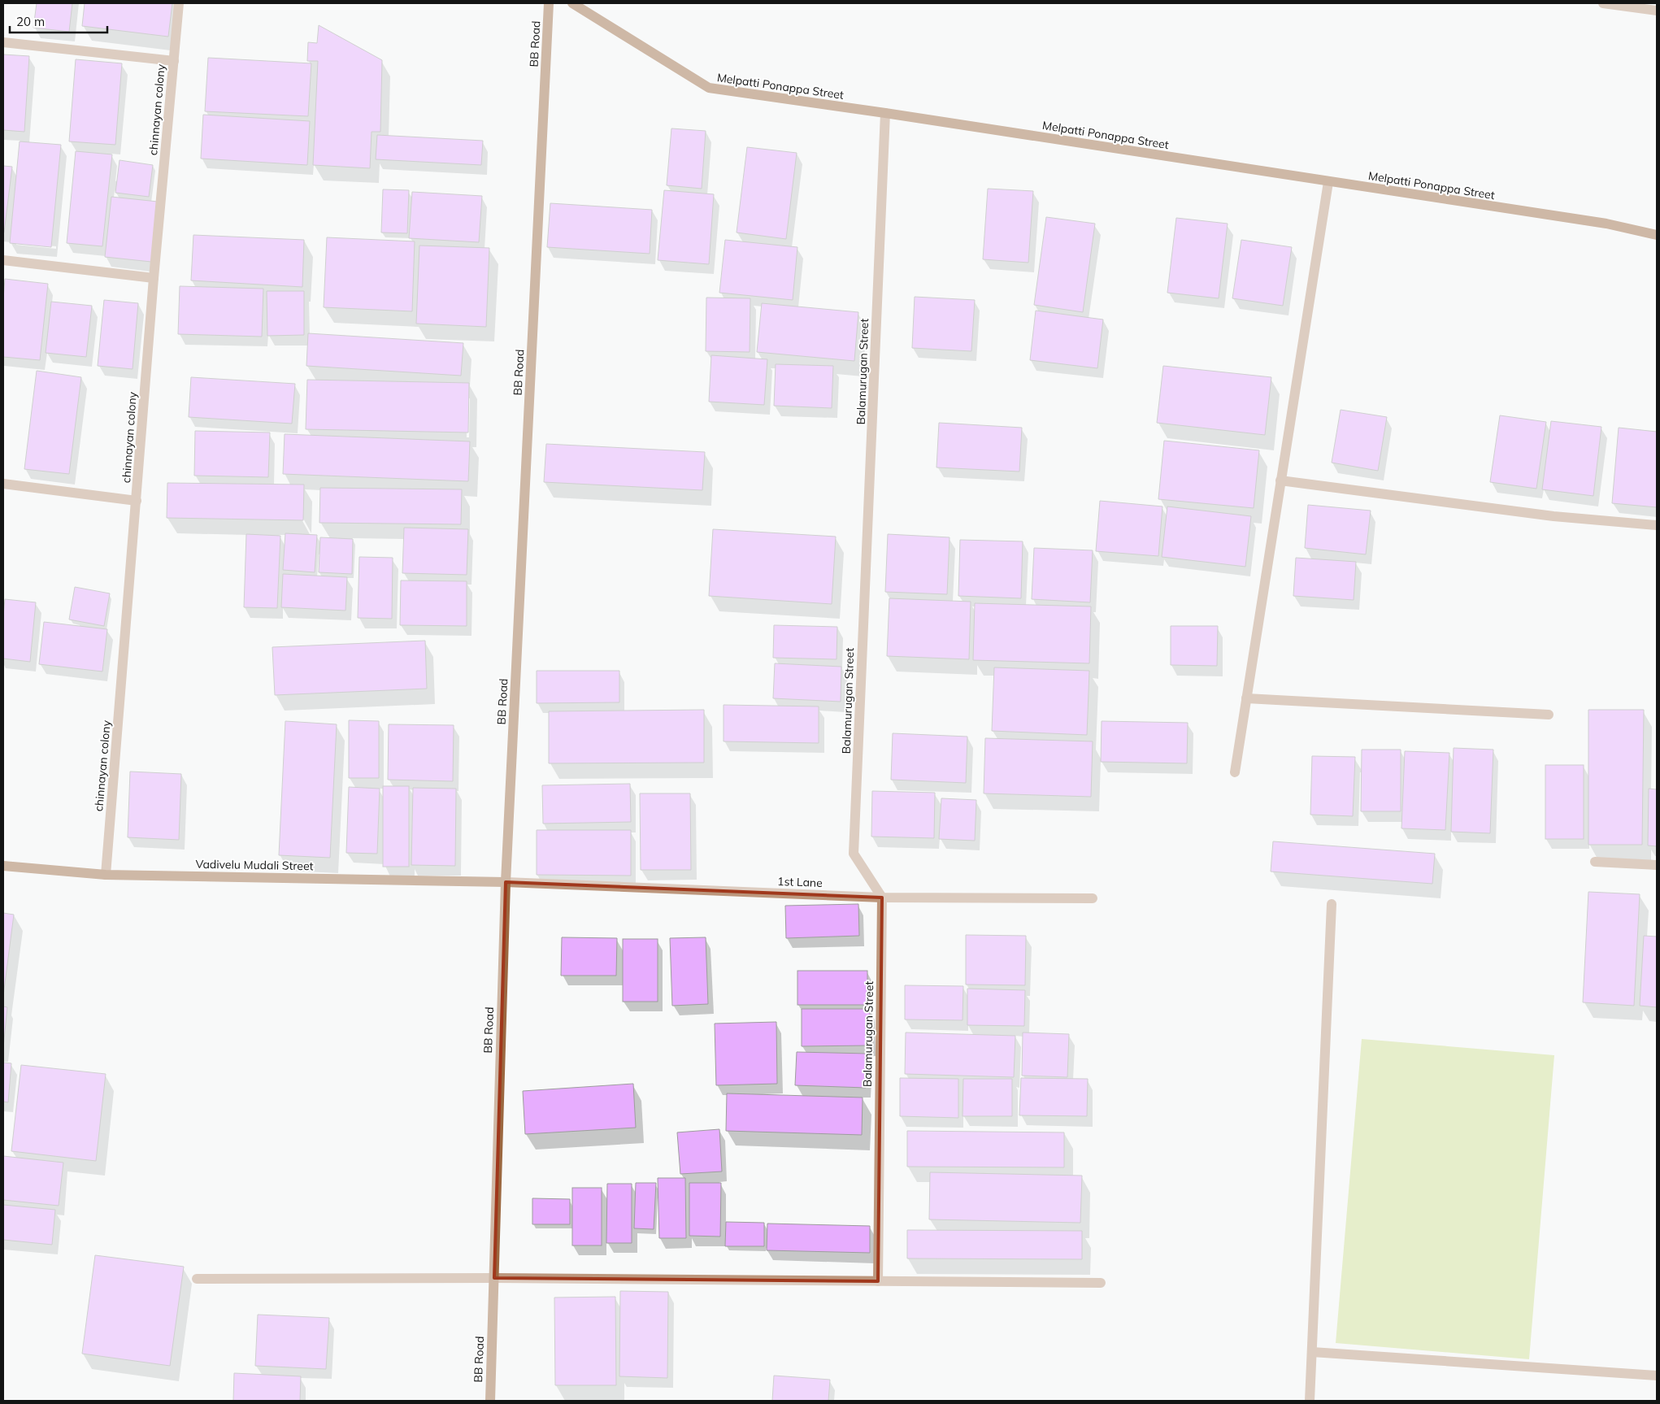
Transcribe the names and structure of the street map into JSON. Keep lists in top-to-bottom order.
{
  "streets": {
    "street": [
      "BB Road",
      "Melpatti Ponappa Street",
      "chinnayan colony",
      "Balamurugan Street",
      "Vadivelu Mudali Street",
      "1st Lane"
    ]
  },
  "crossings": [
    ["BB Road", "Vadivelu Mudali Street"],
    ["BB Road", "1st Lane"],
    ["Melpatti Ponappa Street", "Balamurugan Street"],
    ["chinnayan colony", "Vadivelu Mudali Street"],
    ["Balamurugan Street", "1st Lane"],
    ["Vadivelu Mudali Street", "1st Lane"]
  ],
  "scale_bar": "20 m"
}
